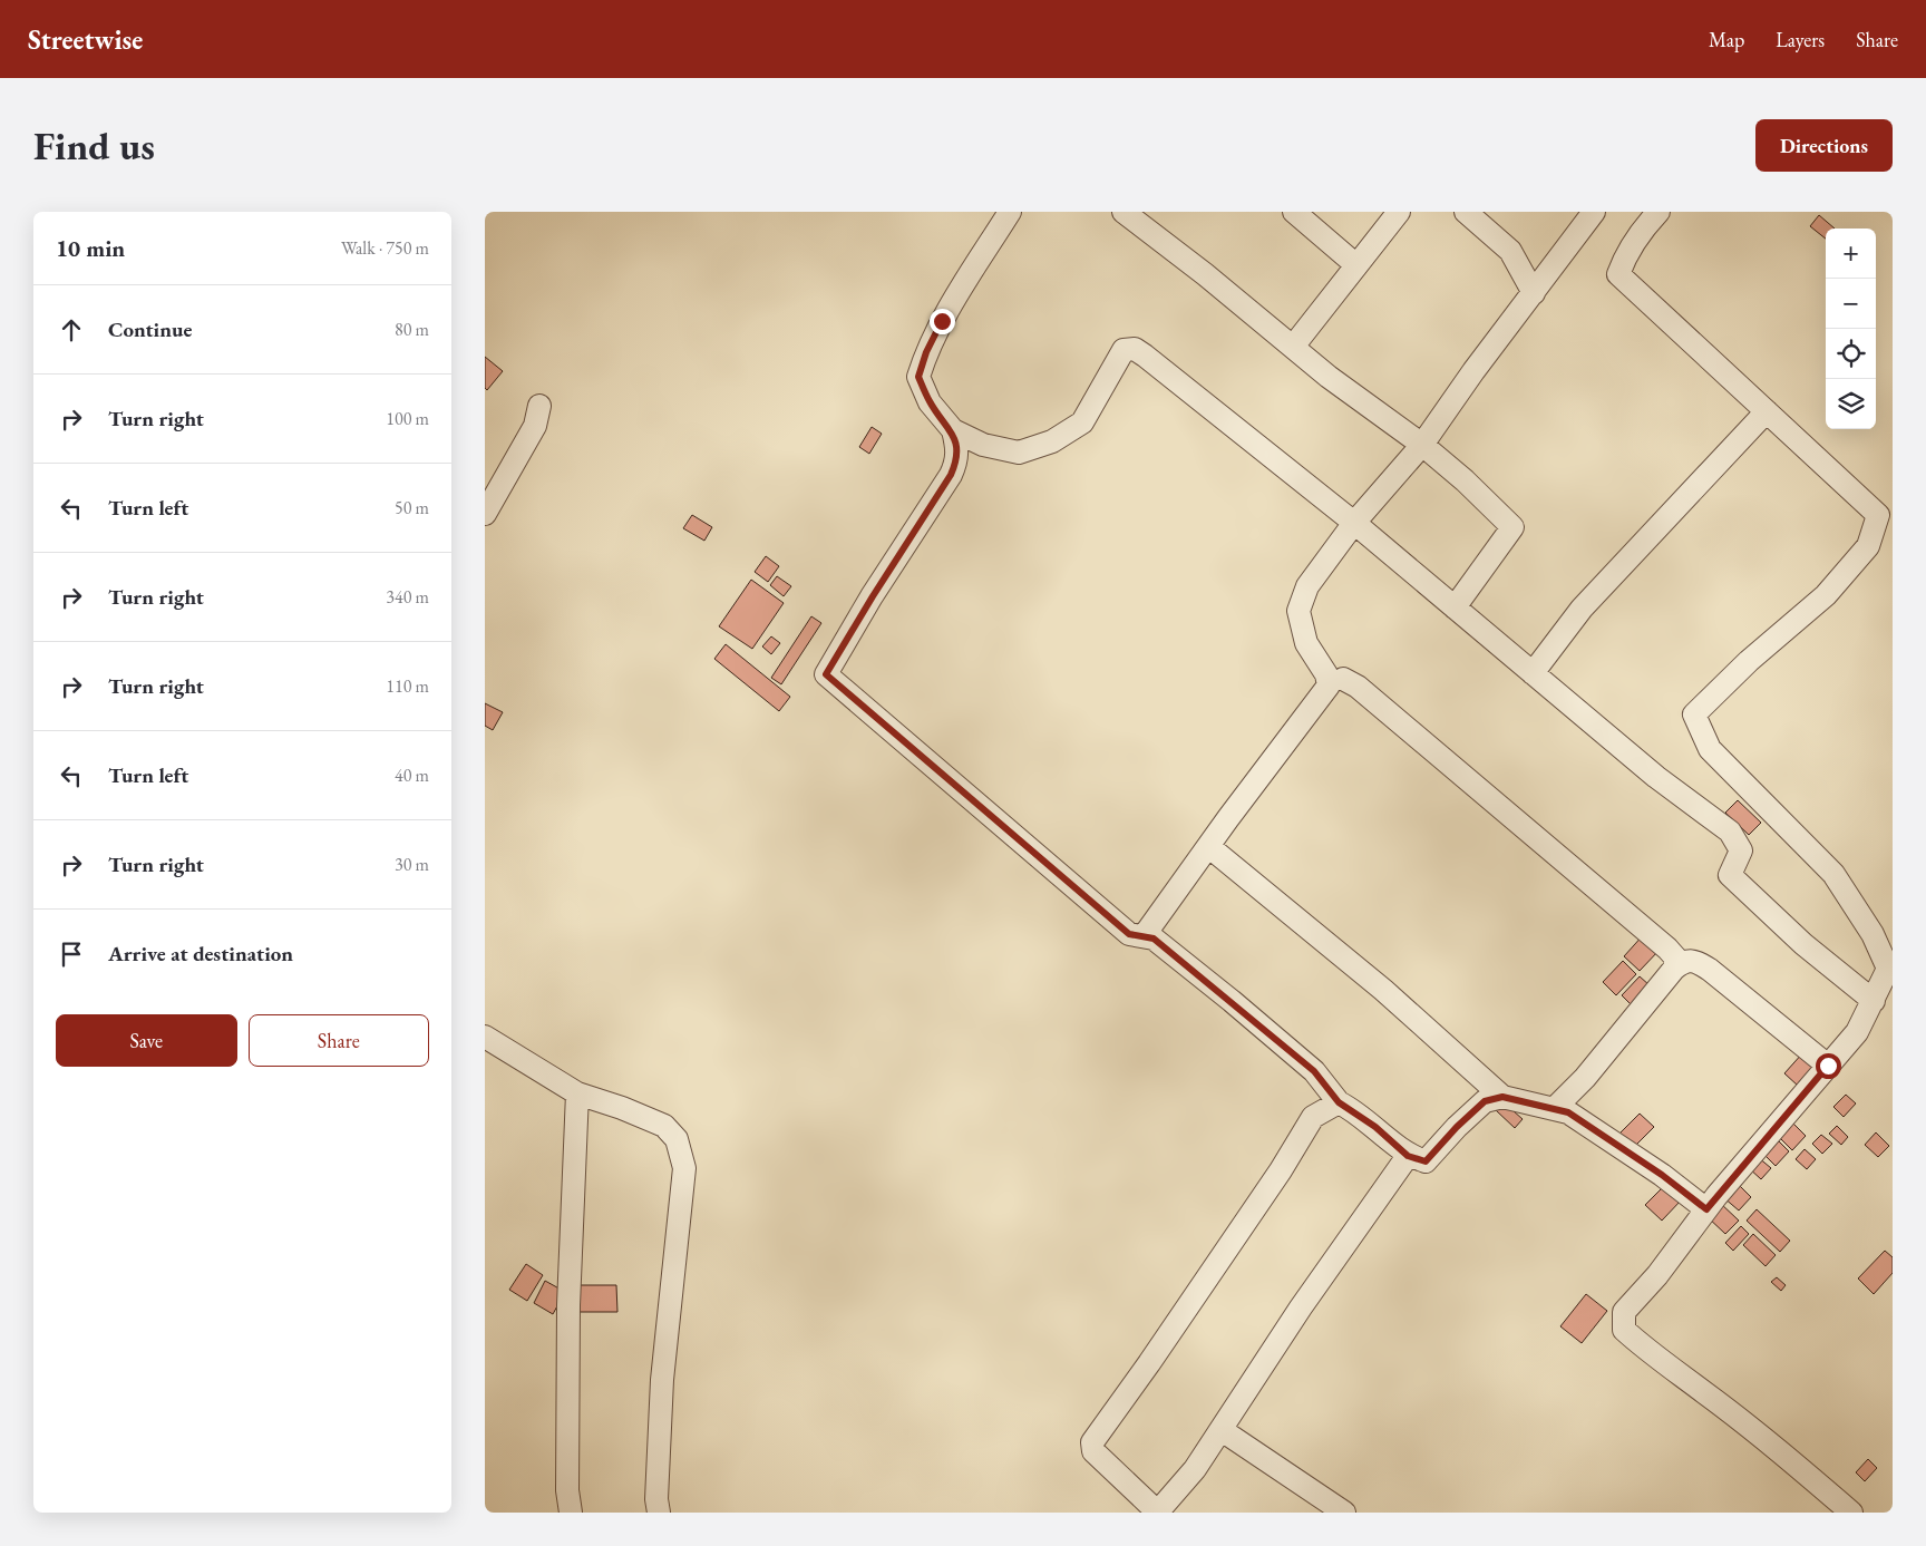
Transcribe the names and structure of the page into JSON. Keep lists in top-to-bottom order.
{
  "page": {
    "header": "Streetwise",
    "nav": ["Map", "Layers", "Share"],
    "buttons": [
      "Directions",
      ["Save", "Share"]
    ],
    "title": "Find us",
    "heading": ["10 min", "Walk · 750 m"],
    "map_buttons": ["+", "−"],
    "list": [
      ["Continue", "80 m"],
      ["Turn right", "100 m"],
      ["Turn left", "50 m"],
      ["Turn right", "340 m"],
      ["Turn right", "110 m"],
      ["Turn left", "40 m"],
      ["Turn right", "30 m"],
      "Arrive at destination"
    ]
  }
}
